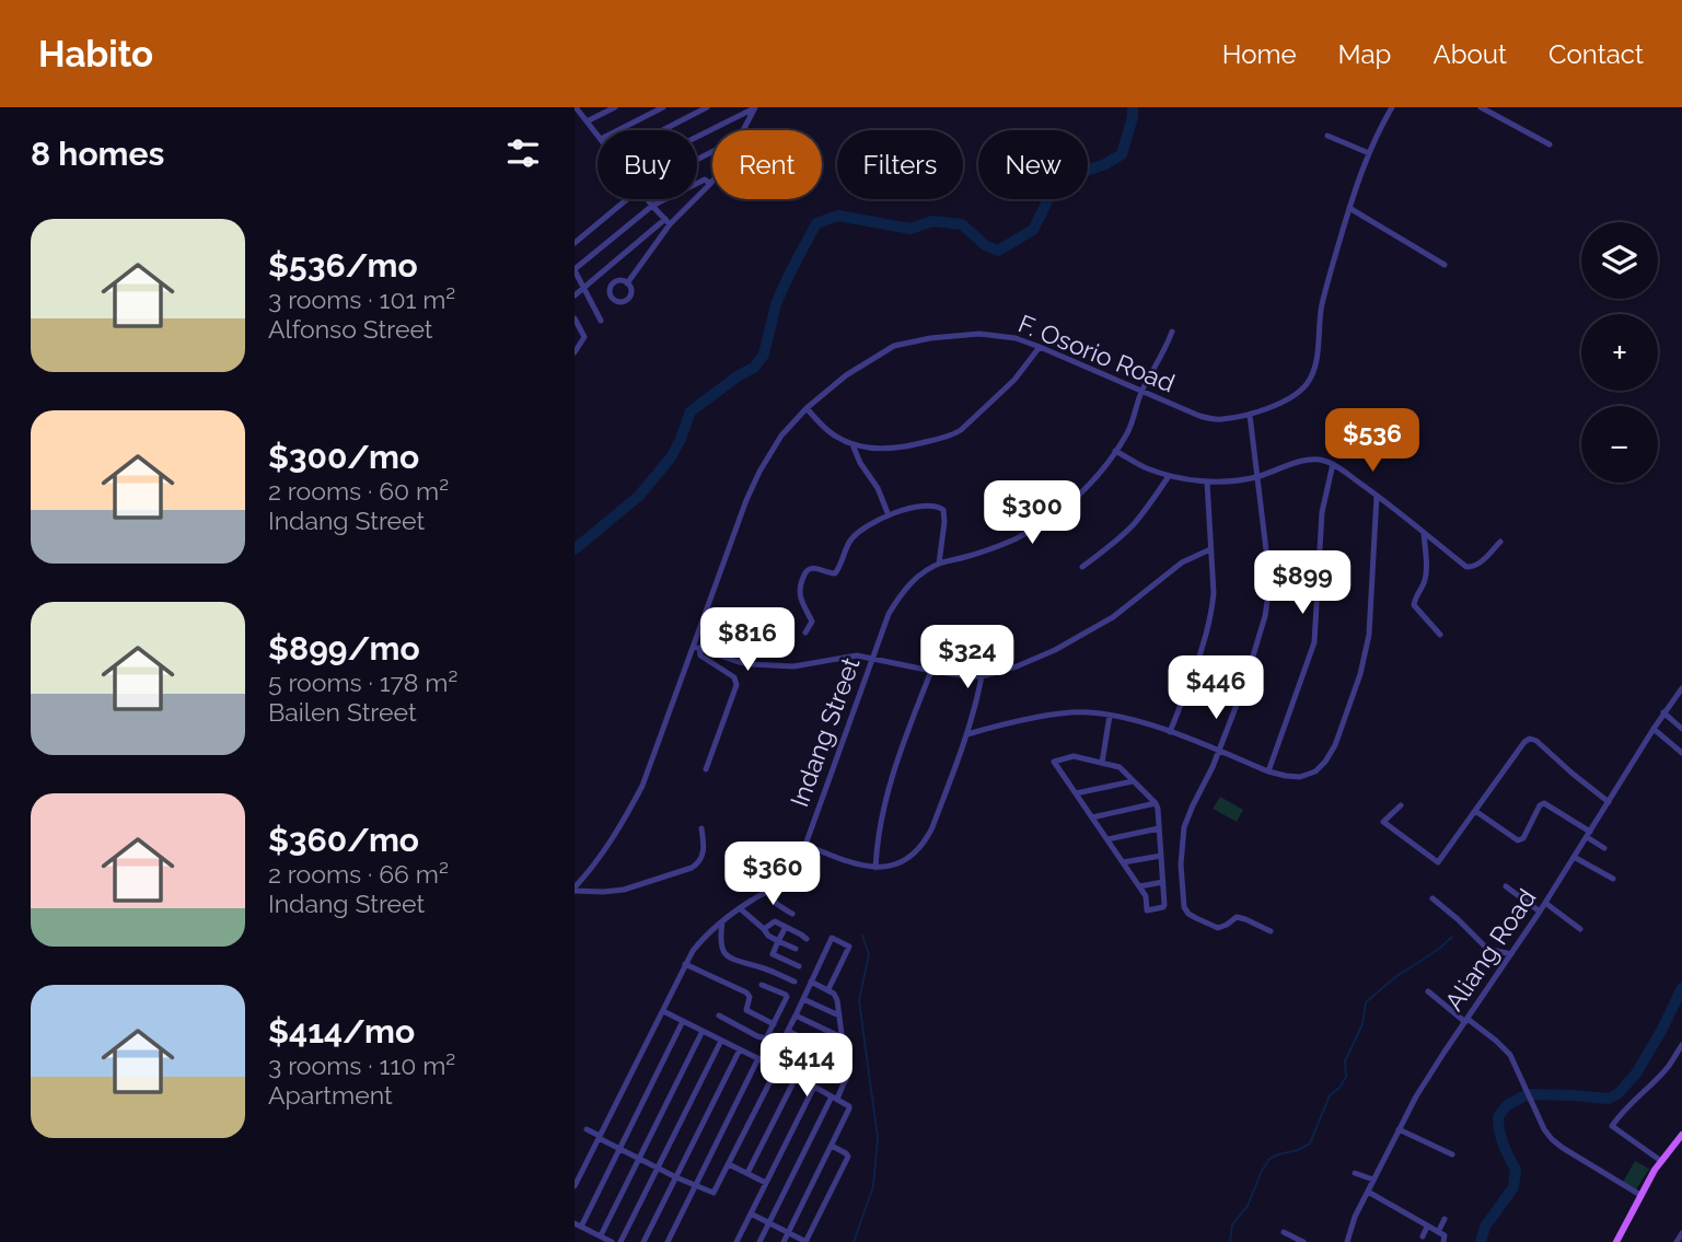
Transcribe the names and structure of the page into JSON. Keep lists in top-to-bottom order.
{
  "streets": {
    "street": ["F. Osorio Road", "Indang Street", "Aliang Road"]
  },
  "crossings": [
    ["F. Osorio Road", "Indang Street"]
  ],
  "page": {
    "header": "Habito",
    "nav": [
      "Home",
      "Map",
      "About",
      "Contact"
    ],
    "heading": "8 homes",
    "chip": [
      "Buy",
      "Rent",
      "Filters",
      "New"
    ],
    "list": [
      {
        "name": "$536/mo",
        "note": "3 rooms · 101 m² · Alfonso Street"
      },
      {
        "name": "$300/mo",
        "note": "2 rooms · 60 m² · Indang Street"
      },
      {
        "name": "$899/mo",
        "note": "5 rooms · 178 m² · Bailen Street"
      },
      {
        "name": "$360/mo",
        "note": "2 rooms · 66 m² · Indang Street"
      },
      {
        "name": "$414/mo",
        "note": "3 rooms · 110 m² · Apartment"
      }
    ],
    "map_buttons": ["+", "−"],
    "price": [
      "$536",
      "$300",
      "$899",
      "$816",
      "$324",
      "$446",
      "$360",
      "$414"
    ]
  }
}
